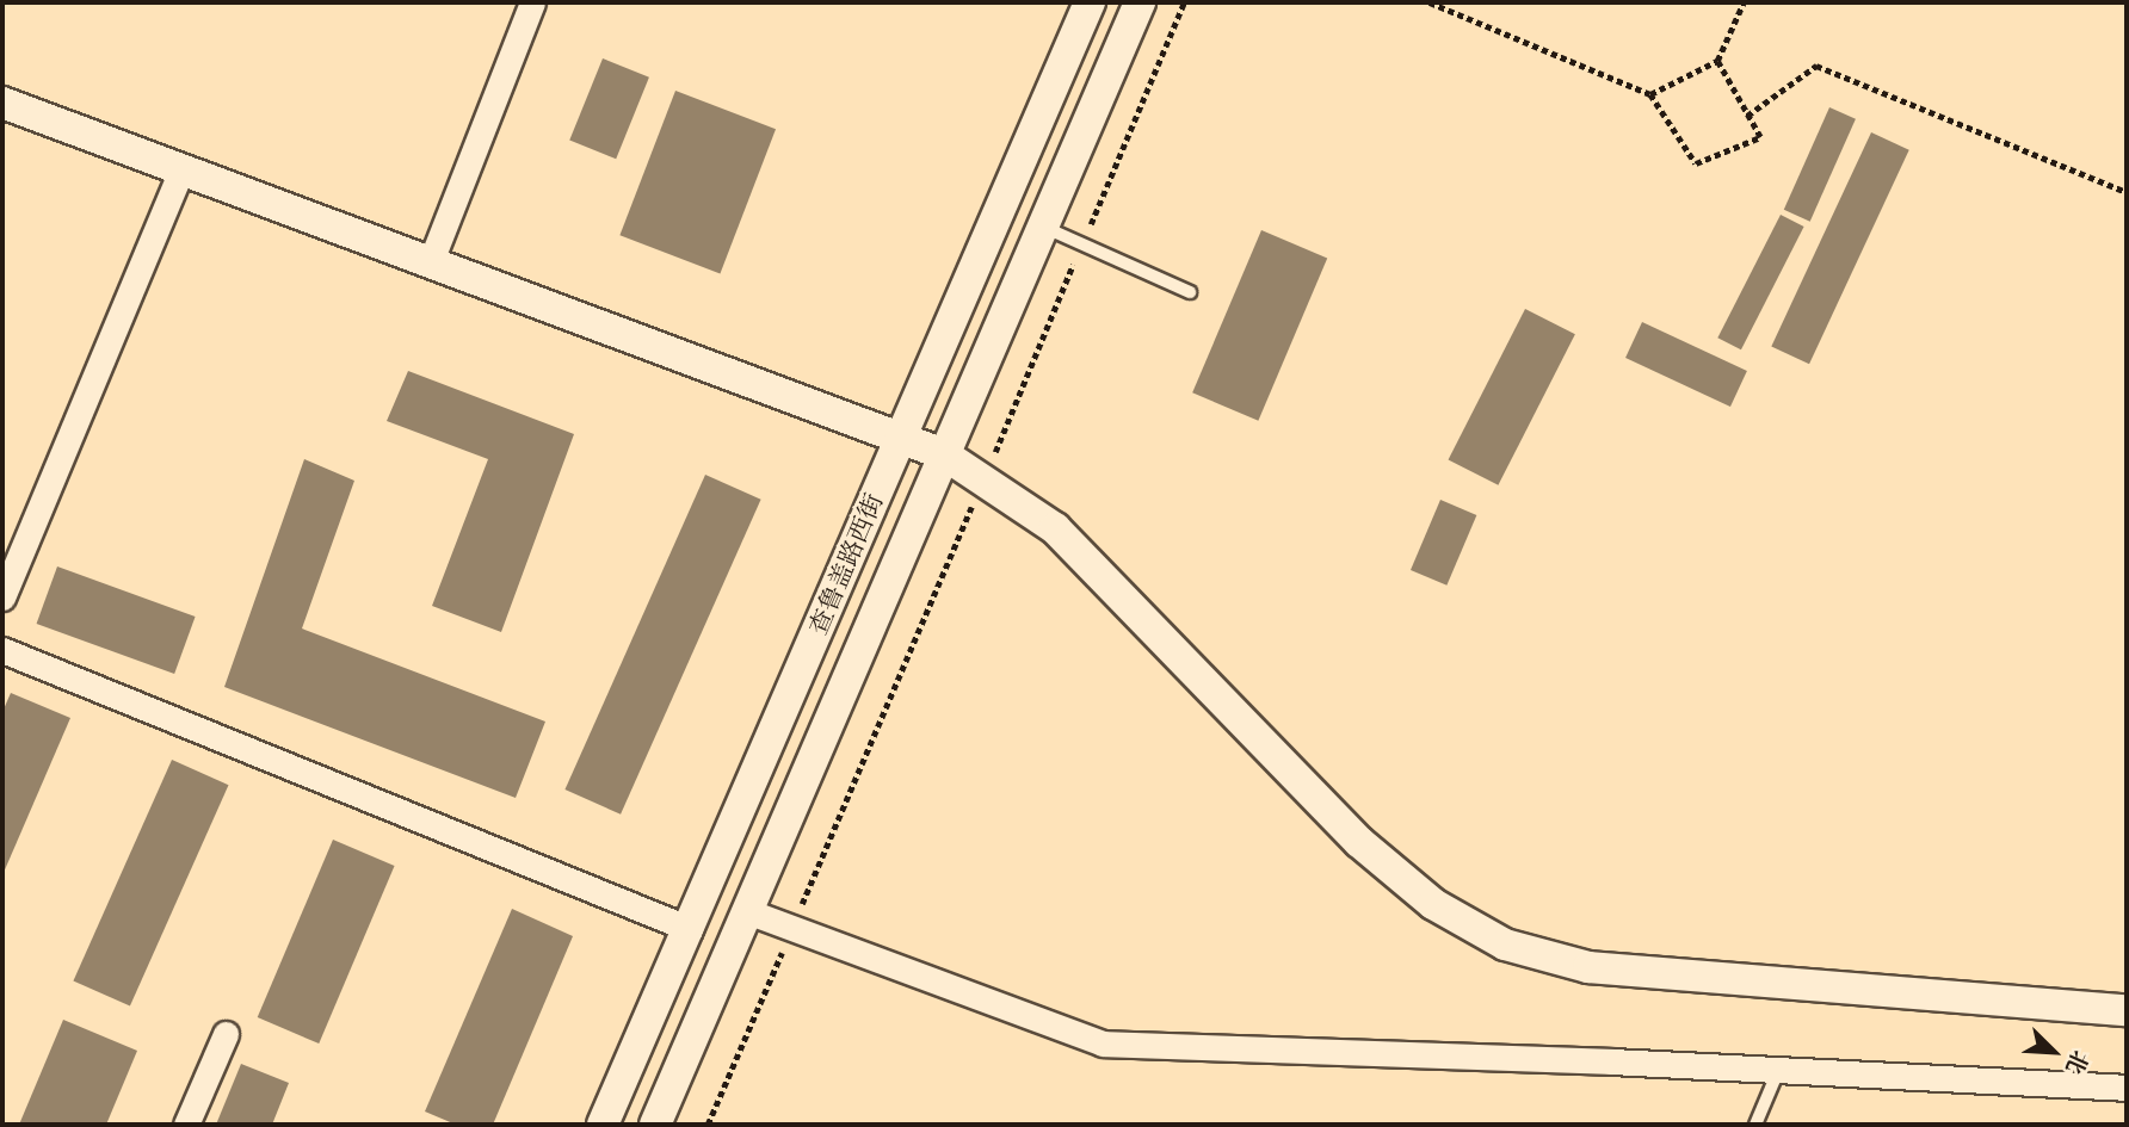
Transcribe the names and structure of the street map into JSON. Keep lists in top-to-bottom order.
{
  "streets": {
    "street": ["查鲁盖路西街"]
  },
  "north": "bottom right"
}
